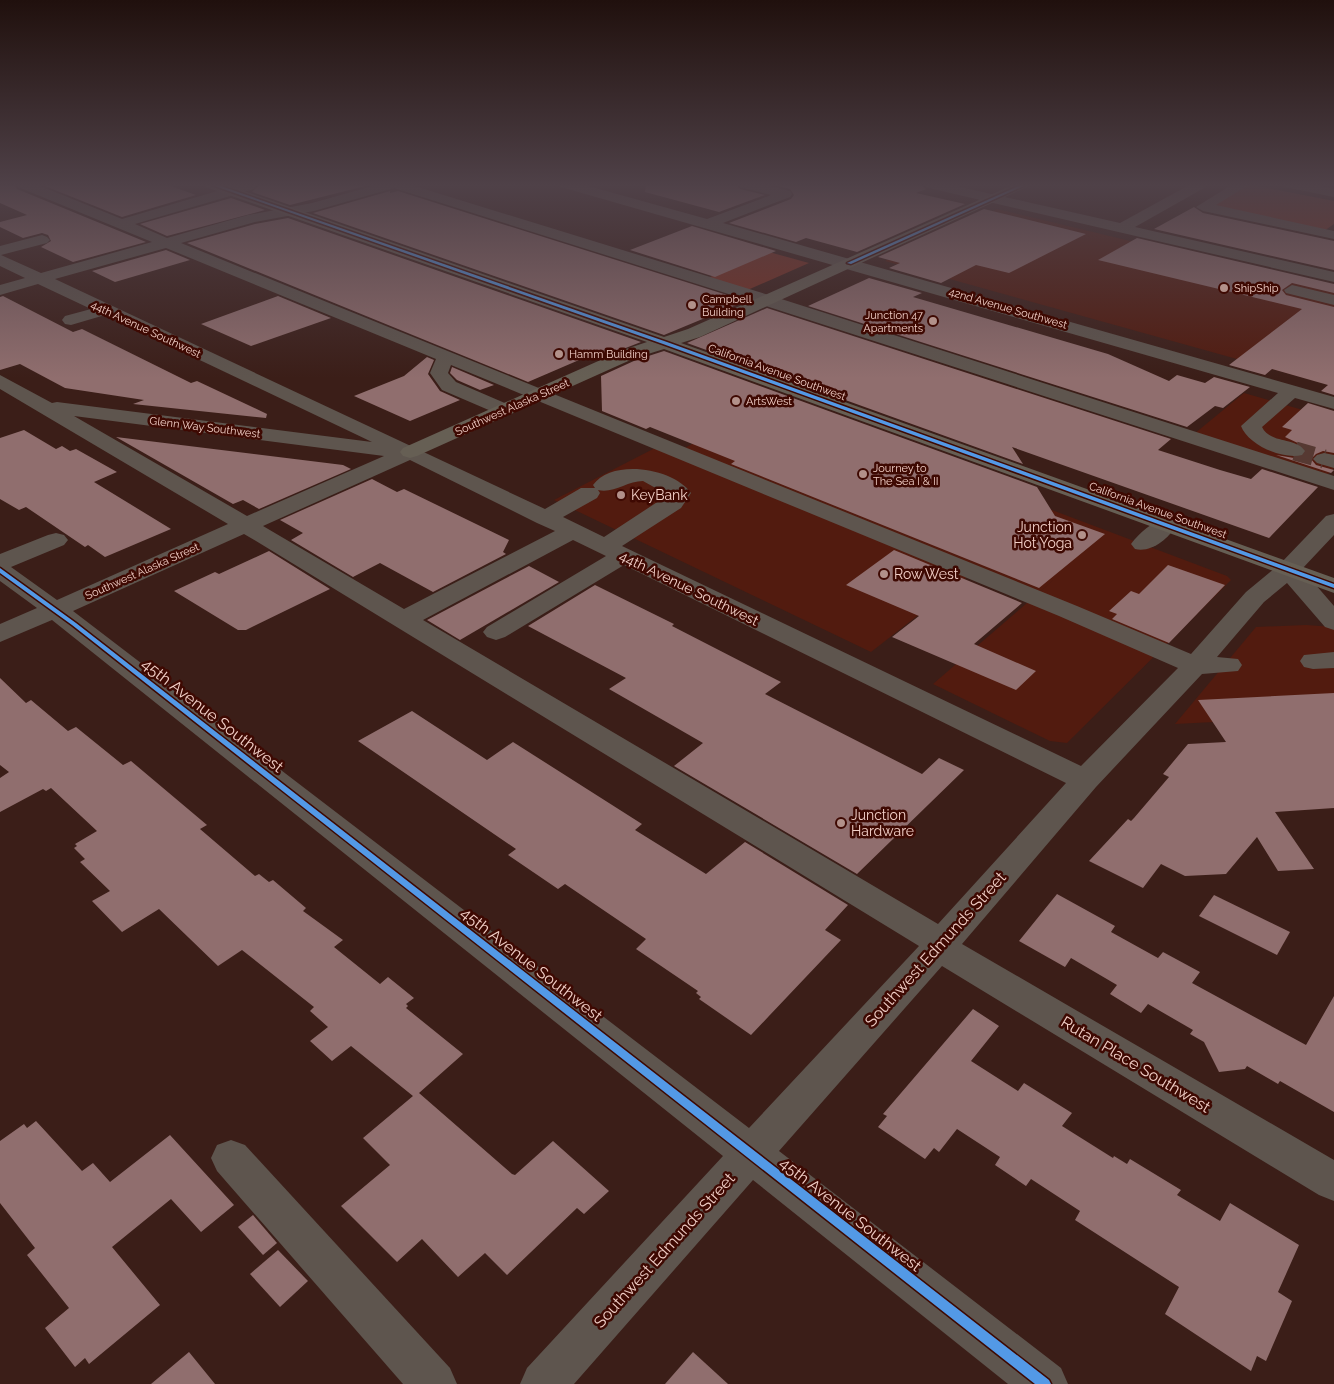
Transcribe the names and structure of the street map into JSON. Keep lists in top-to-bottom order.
{
  "streets": {
    "main road": ["California Avenue Southwest", "Southwest Alaska Street"],
    "street": [
      "42nd Avenue Southwest",
      "44th Avenue Southwest",
      "Glenn Way Southwest",
      "45th Avenue Southwest",
      "Southwest Edmunds Street",
      "Rutan Place Southwest"
    ]
  },
  "crossings": [
    ["42nd Avenue Southwest", "Southwest Alaska Street"],
    ["44th Avenue Southwest", "Southwest Alaska Street"],
    ["44th Avenue Southwest", "Glenn Way Southwest"],
    ["44th Avenue Southwest", "Southwest Edmunds Street"],
    ["California Avenue Southwest", "Southwest Alaska Street"],
    ["California Avenue Southwest", "Southwest Edmunds Street"],
    ["Southwest Alaska Street", "Glenn Way Southwest"],
    ["Southwest Alaska Street", "45th Avenue Southwest"],
    ["Southwest Alaska Street", "Rutan Place Southwest"],
    ["Glenn Way Southwest", "Rutan Place Southwest"],
    ["45th Avenue Southwest", "Southwest Edmunds Street"],
    ["Southwest Edmunds Street", "Rutan Place Southwest"]
  ],
  "places": [
    "ShipShip",
    "Campbell Building",
    "Junction 47 Apartments",
    "Hamm Building",
    "ArtsWest",
    "Journey to The Sea I & II",
    "KeyBank",
    "Junction Hot Yoga",
    "Row West",
    "Junction Hardware"
  ]
}
